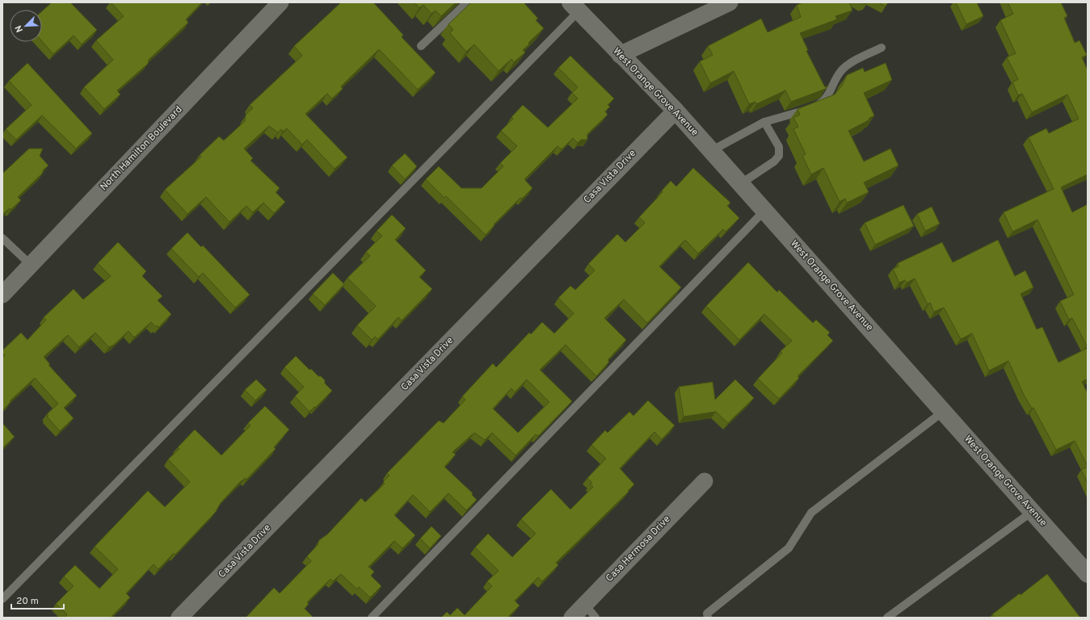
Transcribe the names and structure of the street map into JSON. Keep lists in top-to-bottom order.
{
  "streets": {
    "street": [
      "West Orange Grove Avenue",
      "North Hamilton Boulevard",
      "Casa Vista Drive",
      "Casa Hermosa Drive"
    ]
  },
  "crossings": [
    ["West Orange Grove Avenue", "Casa Vista Drive"]
  ],
  "scale_bar": "20 m",
  "north": "bottom left"
}
